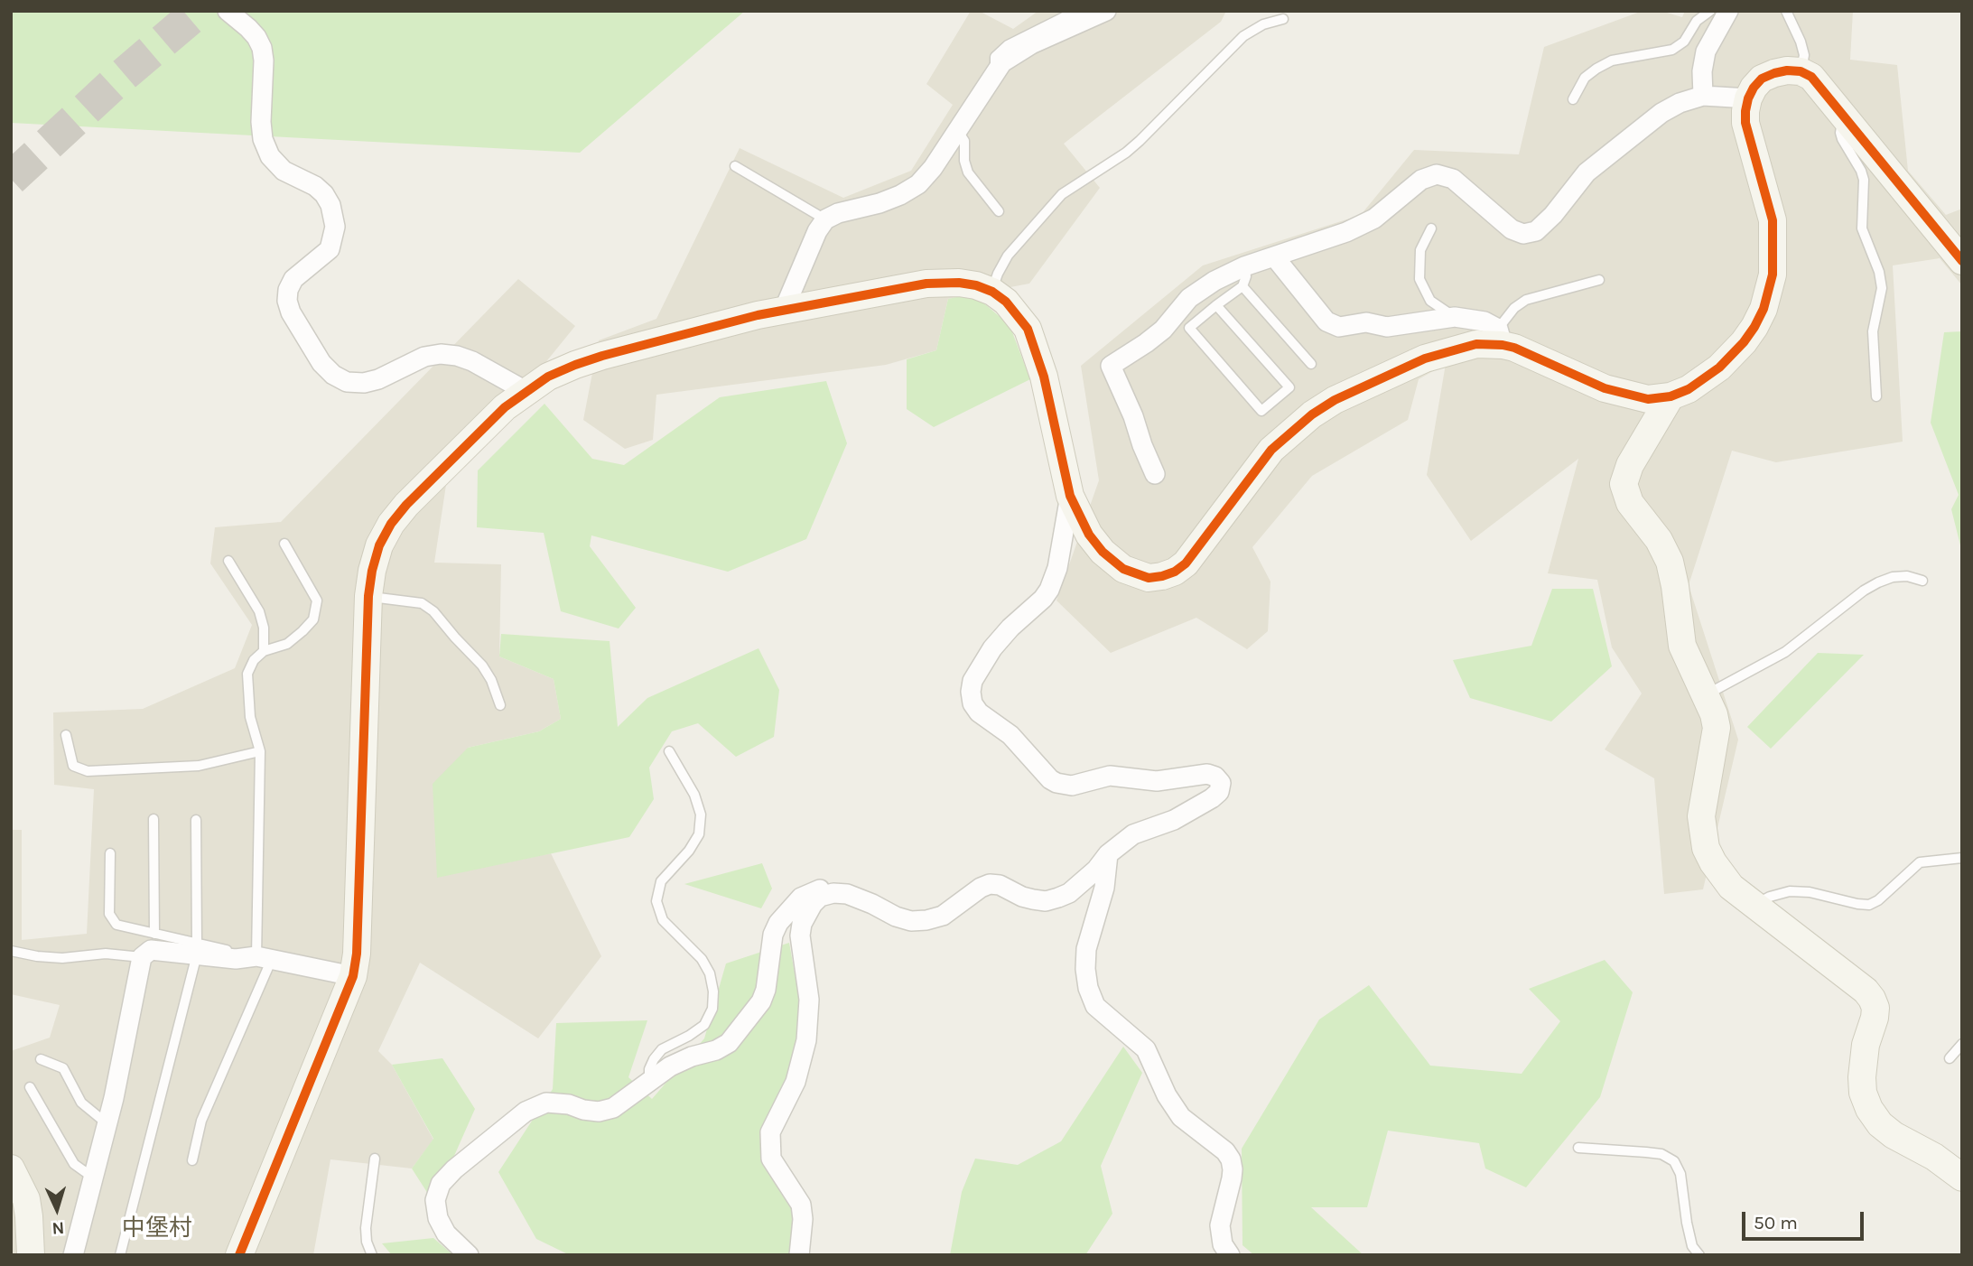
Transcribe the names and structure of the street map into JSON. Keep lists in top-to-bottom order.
{
  "districts": ["中堡村"],
  "scale_bar": "50 m",
  "north": "bottom"
}
